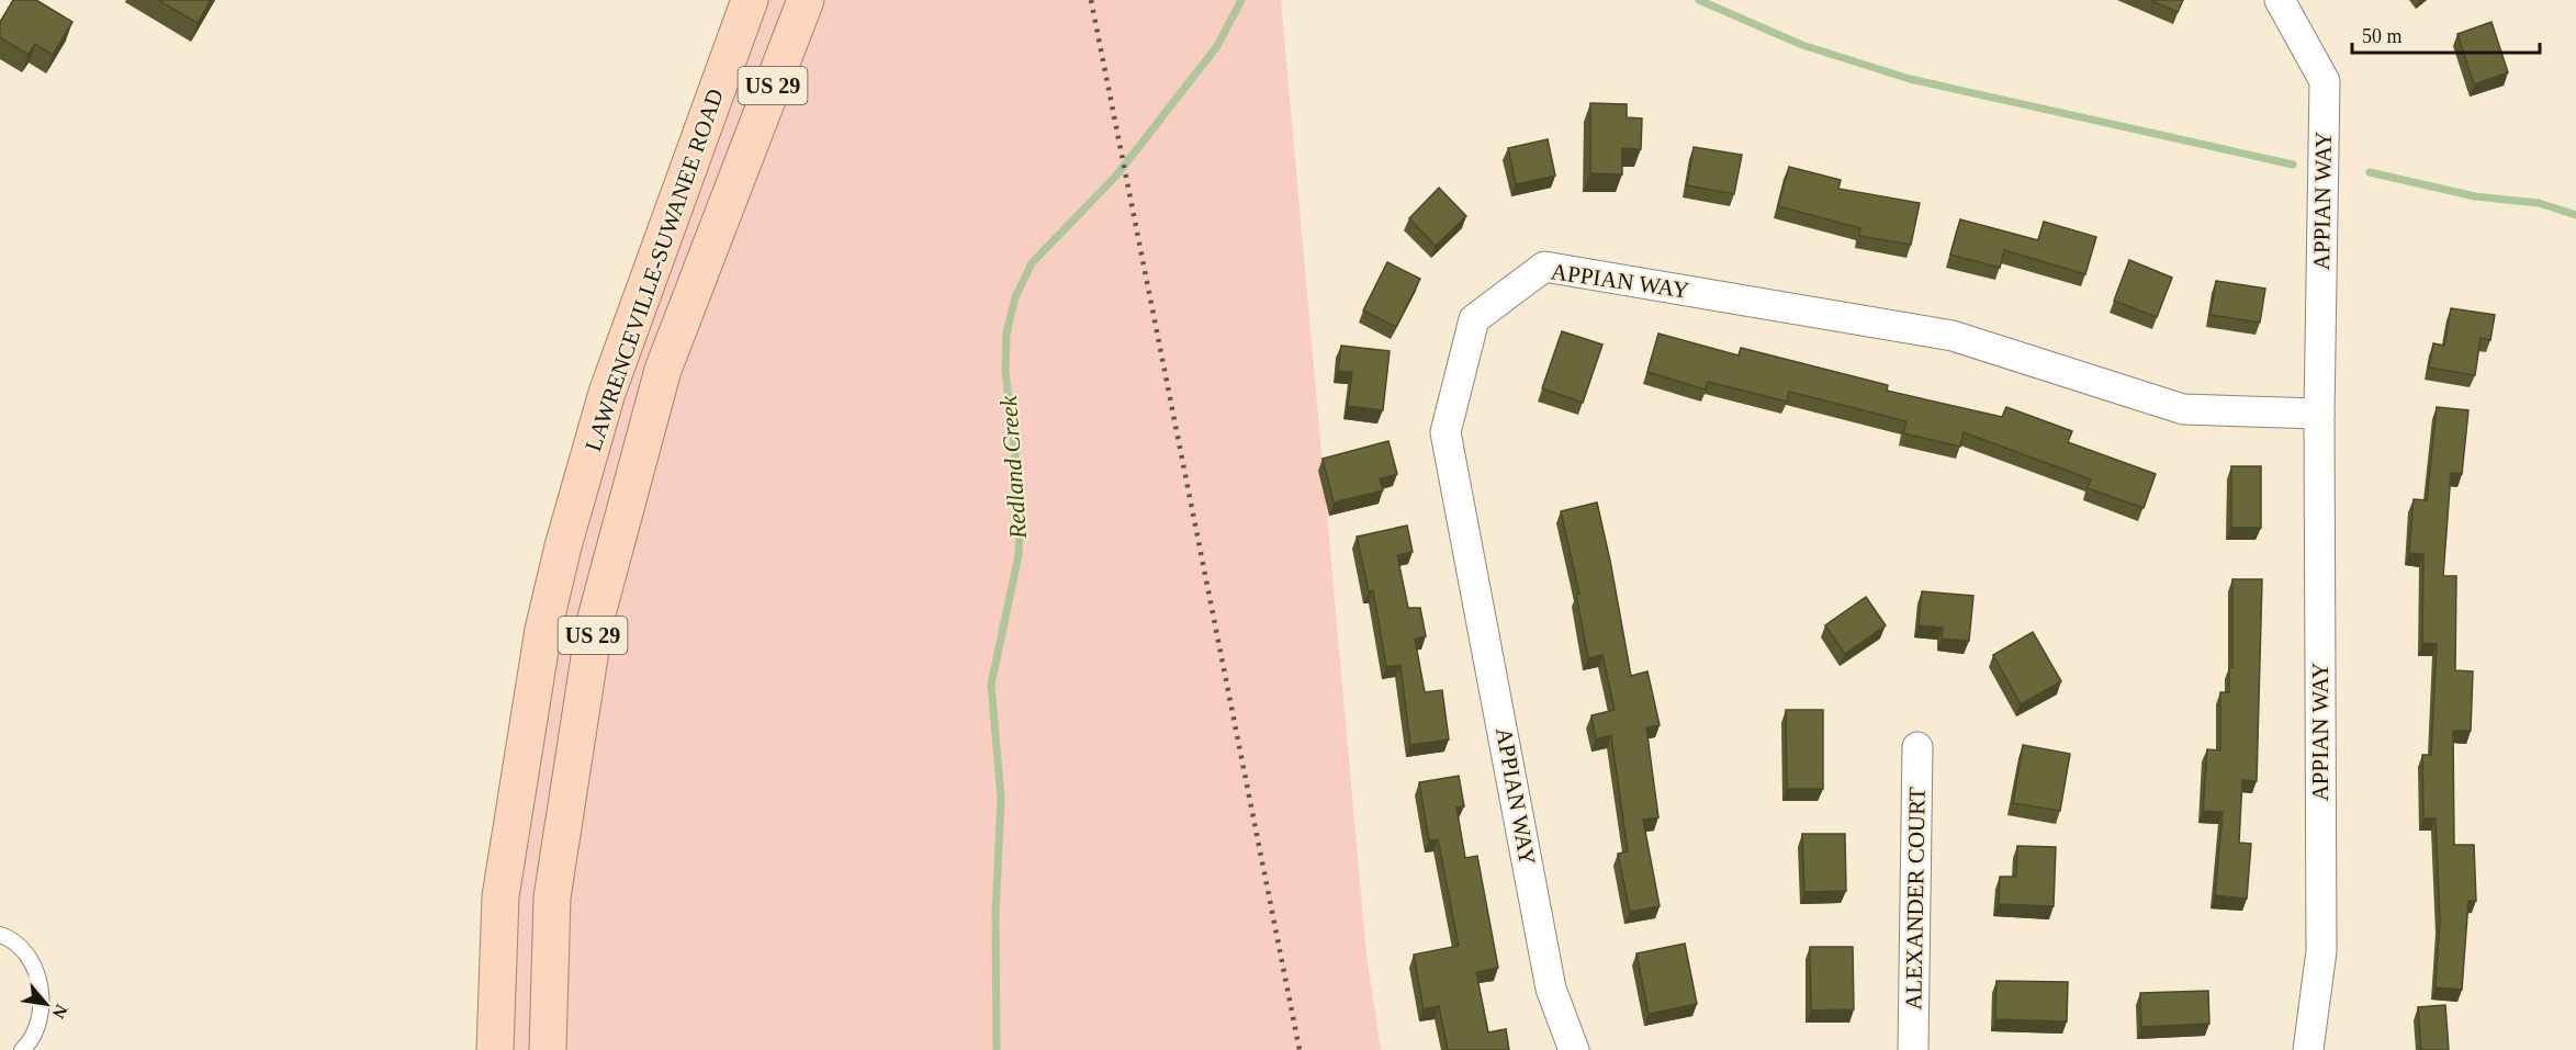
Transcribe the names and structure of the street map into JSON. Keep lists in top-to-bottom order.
{
  "streets": {
    "main road": ["US 29", "LAWRENCEVILLE-SUWANEE ROAD"],
    "street": ["APPIAN WAY", "ALEXANDER COURT"]
  },
  "water": ["Redland Creek"],
  "scale_bar": "50 m",
  "north": "bottom right"
}
